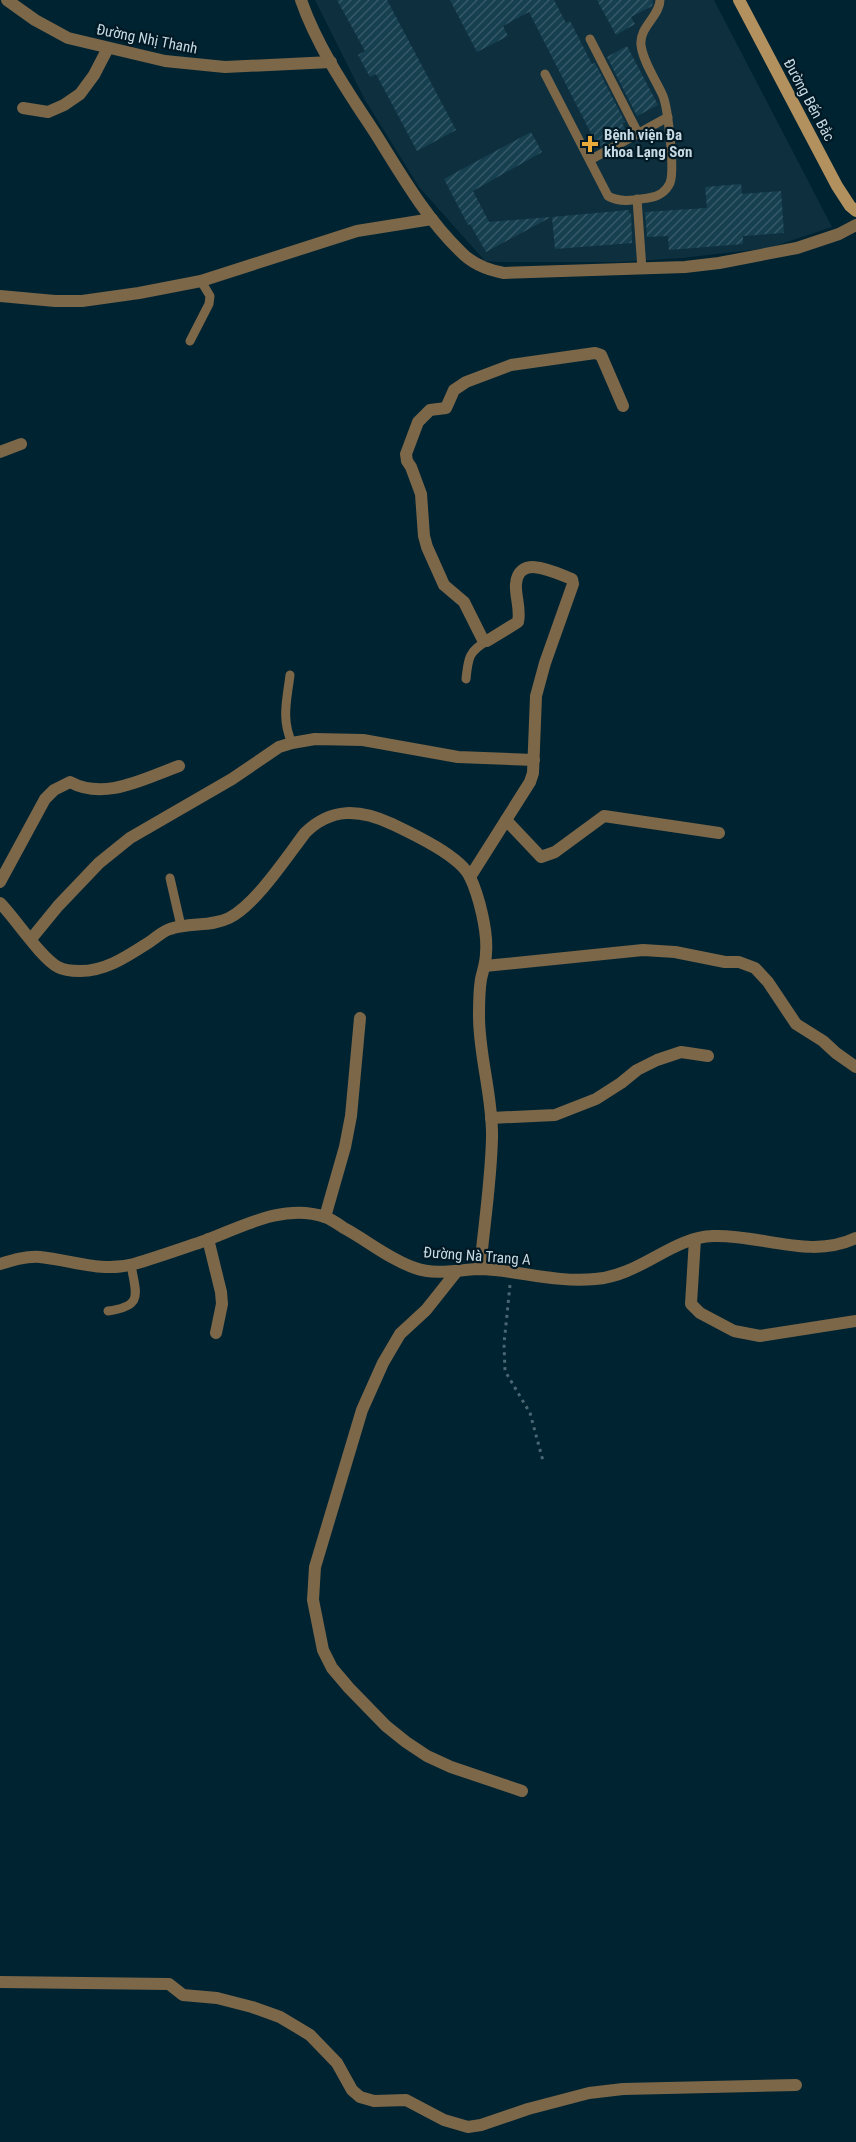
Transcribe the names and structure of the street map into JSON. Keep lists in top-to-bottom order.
{
  "streets": {
    "main road": ["Đường Bến Bắc"],
    "street": ["Đường Nhị Thanh", "Đường Nà Trang A"]
  },
  "places": {
    "health": ["Bệnh viện Đa khoa Lạng Sơn"]
  }
}
